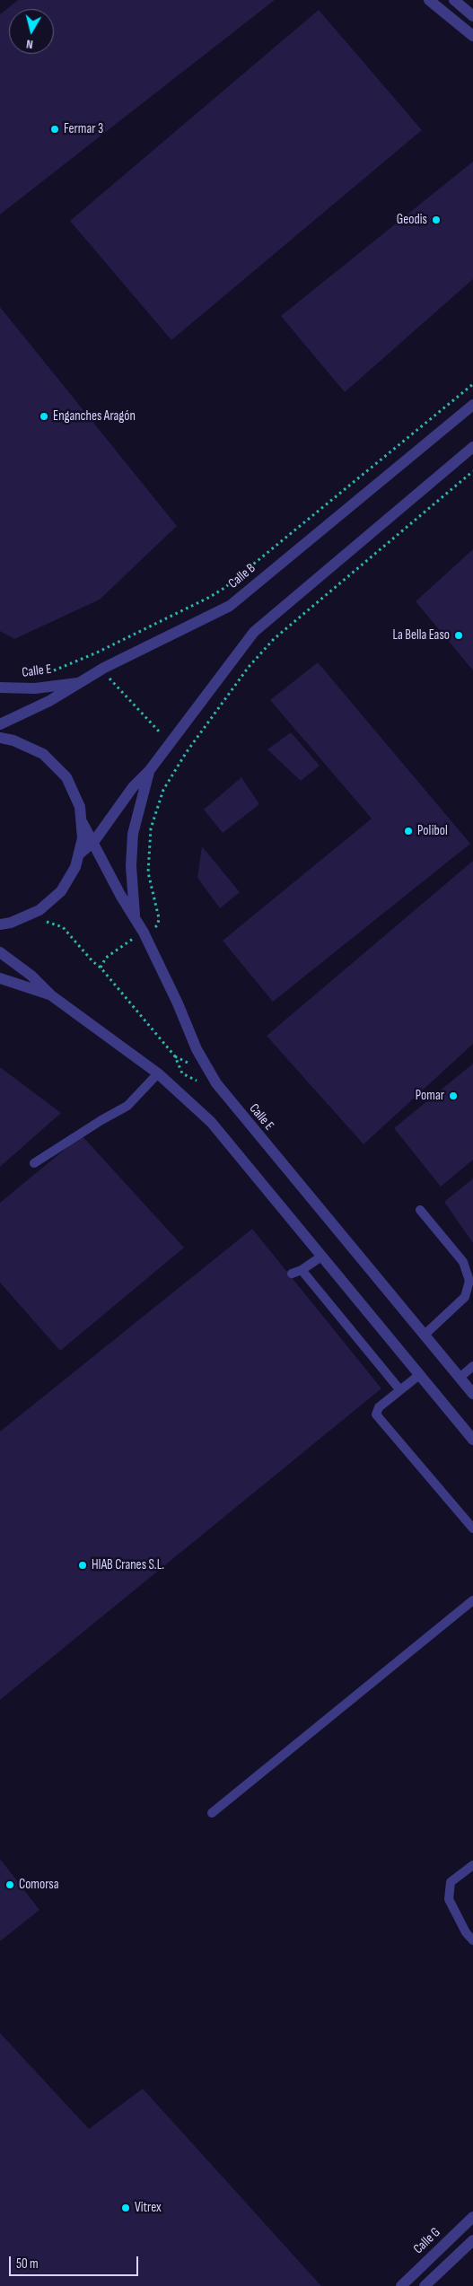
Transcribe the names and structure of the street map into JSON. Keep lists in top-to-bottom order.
{
  "streets": {
    "street": ["Calle B", "Calle E", "Calle G"]
  },
  "crossings": [
    ["Calle B", "Calle E"]
  ],
  "places": [
    "Fermar 3",
    "Geodis",
    "Enganches Aragón",
    "La Bella Easo",
    "Polibol",
    "Pomar",
    "HIAB Cranes S.L.",
    "Comorsa",
    "Vitrex"
  ],
  "scale_bar": "50 m",
  "north": "bottom"
}
